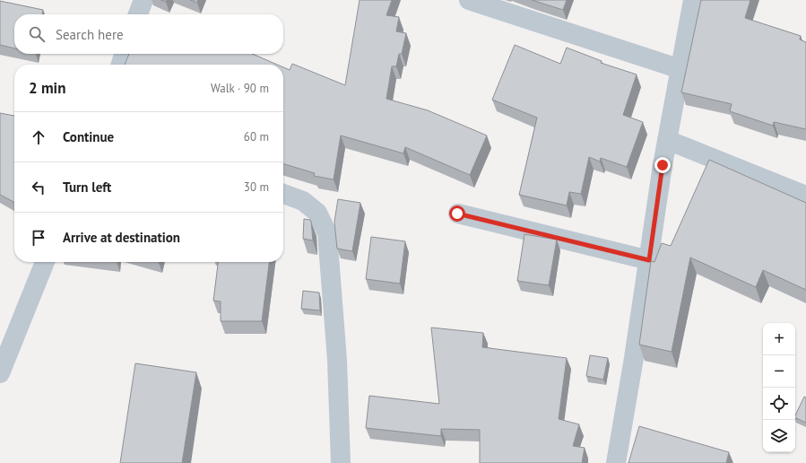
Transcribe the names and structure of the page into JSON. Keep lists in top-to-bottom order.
{
  "page": {
    "search": "Search here",
    "heading": ["2 min", "Walk · 90 m"],
    "list": [
      ["Continue", "60 m"],
      ["Turn left", "30 m"],
      "Arrive at destination"
    ],
    "map_buttons": ["+", "−"]
  }
}
